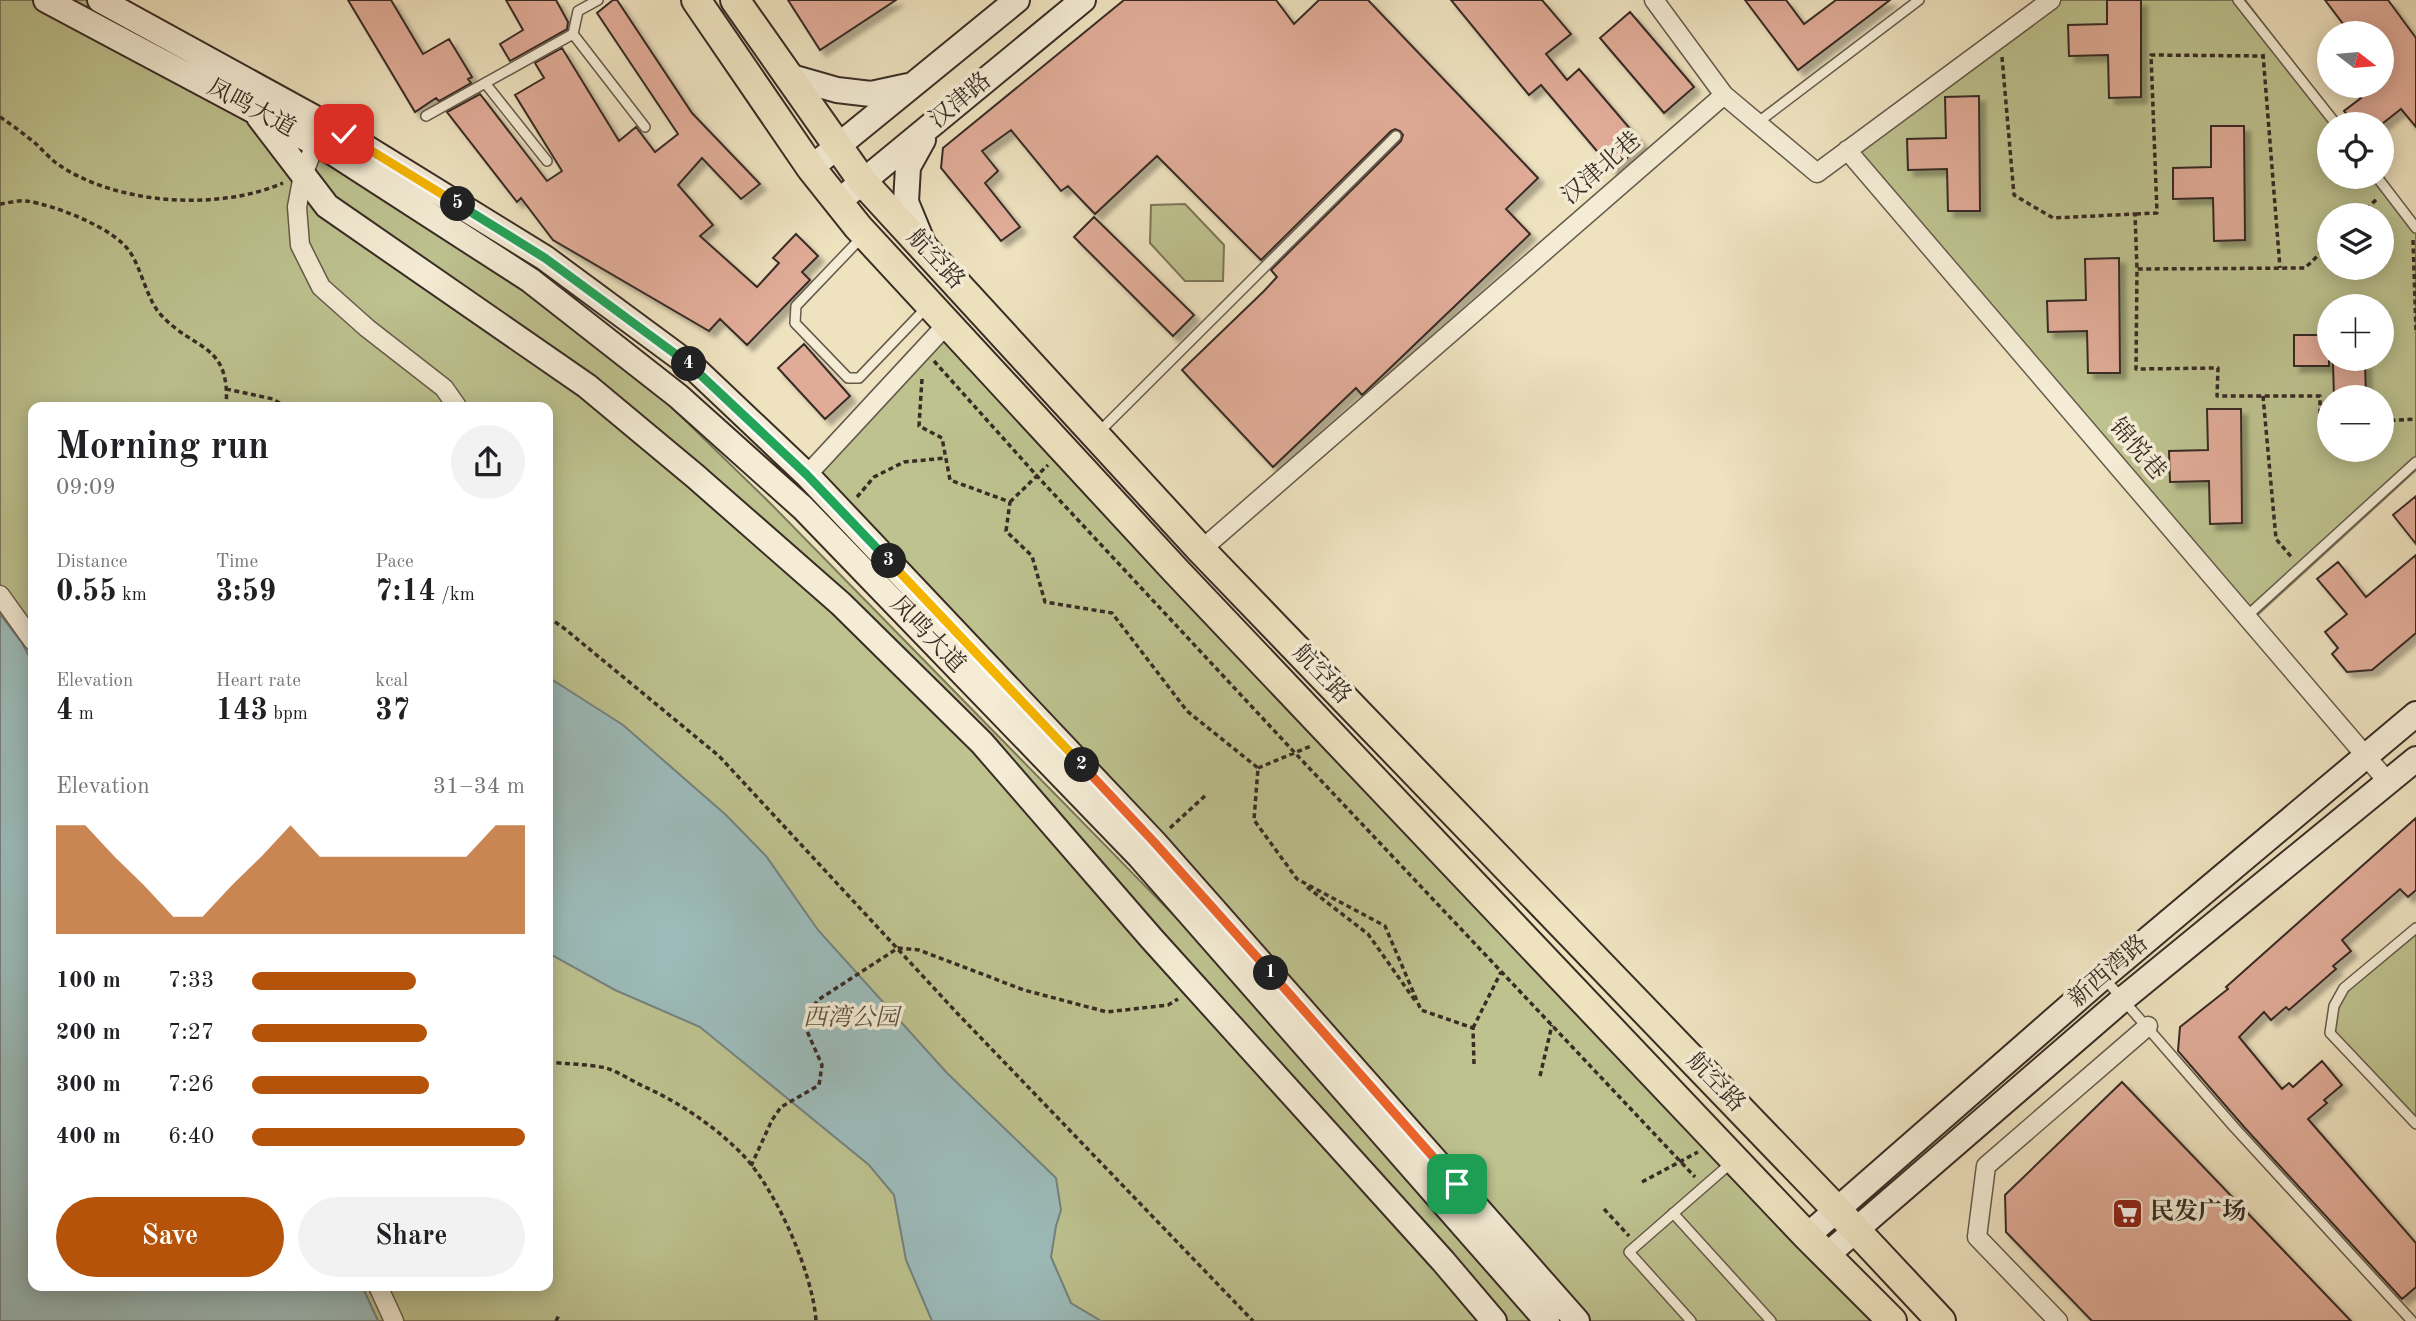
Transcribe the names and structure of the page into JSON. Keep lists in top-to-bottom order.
{
  "streets": {
    "main road": ["航空路"],
    "street": [
      "汉津路",
      "凤鸣大道",
      "汉津北巷",
      "锦悦巷",
      "新西湾路"
    ]
  },
  "crossings": [
    ["汉津路", "航空路"],
    ["汉津北巷", "航空路"],
    ["航空路", "新西湾路"],
    ["锦悦巷", "新西湾路"]
  ],
  "parks": ["西湾公园"],
  "places": {
    "supermarket": ["民发广场"]
  },
  "north": "right",
  "page": {
    "map_buttons": ["+", "−"],
    "pins": [
      "5",
      "4",
      "3",
      "2",
      "1"
    ],
    "heading": ["Morning run", "09:09"],
    "stats": [
      ["Distance", "0.55 km"],
      ["Time", "3:59"],
      ["Pace", "7:14 /km"],
      ["Elevation", "4 m"],
      ["Heart rate", "143 bpm"],
      ["kcal", "37"]
    ],
    "chart": ["Elevation", "31–34 m"],
    "list": [
      {
        "name": "100 m",
        "note": "7:33"
      },
      {
        "name": "200 m",
        "note": "7:27"
      },
      {
        "name": "300 m",
        "note": "7:26"
      },
      {
        "name": "400 m",
        "note": "6:40"
      }
    ],
    "buttons": ["Save", "Share"]
  }
}
